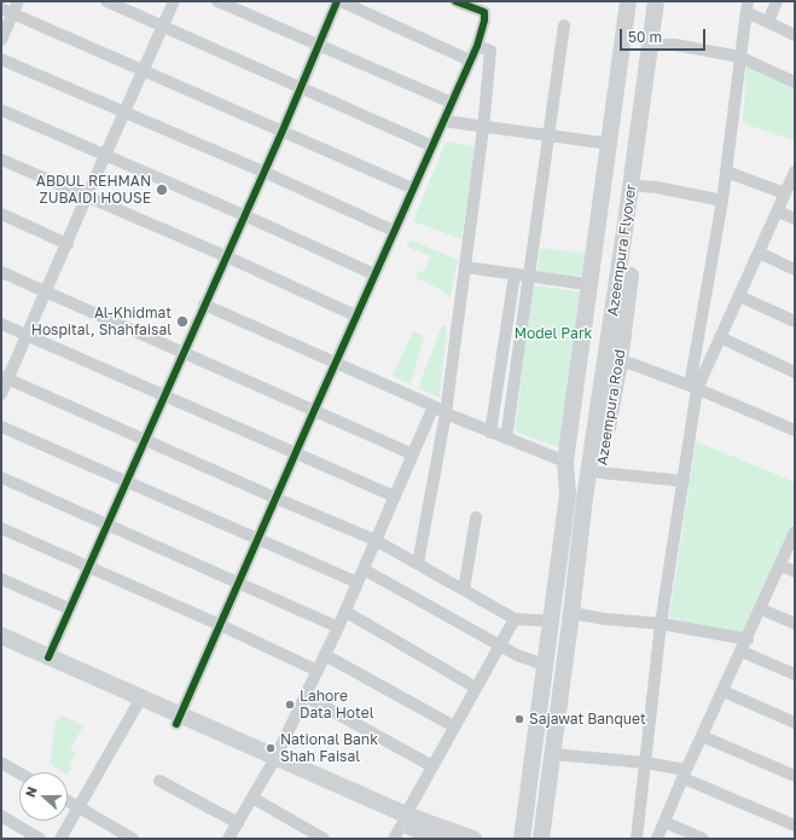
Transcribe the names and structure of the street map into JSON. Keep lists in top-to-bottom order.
{
  "streets": {
    "main road": ["Azeempura Flyover", "Azeempura Road"]
  },
  "crossings": [
    ["Azeempura Flyover", "Azeempura Road"]
  ],
  "parks": ["Model Park"],
  "places": [
    "ABDUL REHMAN ZUBAIDI HOUSE",
    "Al-Khidmat Hospital, Shahfaisal",
    "Lahore Data Hotel",
    "Sajawat Banquet",
    "National Bank Shah Faisal"
  ],
  "scale_bar": "50 m",
  "north": "left"
}
